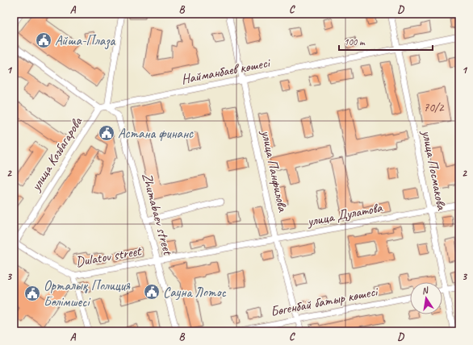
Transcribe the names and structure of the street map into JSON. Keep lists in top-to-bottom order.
{
  "streets": {
    "street": [
      "Найманбаев көшесі",
      "улица Козбагарова",
      "улица Посмакова",
      "улица Панфилова",
      "Zhumabaev street",
      "улица Дулатова",
      "Dulatov street",
      "Бөгенбай батыр көшесі"
    ]
  },
  "crossings": [
    ["Найманбаев көшесі", "улица Козбагарова"],
    ["Найманбаев көшесі", "улица Посмакова"],
    ["Найманбаев көшесі", "улица Панфилова"],
    ["Найманбаев көшесі", "Zhumabaev street"],
    ["улица Козбагарова", "Dulatov street"],
    ["улица Посмакова", "улица Дулатова"],
    ["улица Панфилова", "улица Дулатова"],
    ["улица Панфилова", "Бөгенбай батыр көшесі"],
    ["Zhumabaev street", "улица Дулатова"],
    ["Zhumabaev street", "Dulatov street"],
    ["улица Дулатова", "Dulatov street"]
  ],
  "places": {
    "public building": [
      "Айша-Плаза",
      "Астана финанс",
      "Сауна Лотос",
      "Орталық Полиция Бөлімшесі"
    ]
  },
  "house_numbers": ["70/2"],
  "scale_bar": "100 m",
  "north": "top",
  "grid": {
    "columns": [
      "A",
      "B",
      "C",
      "D"
    ],
    "rows": ["1", "2", "3"]
  }
}
